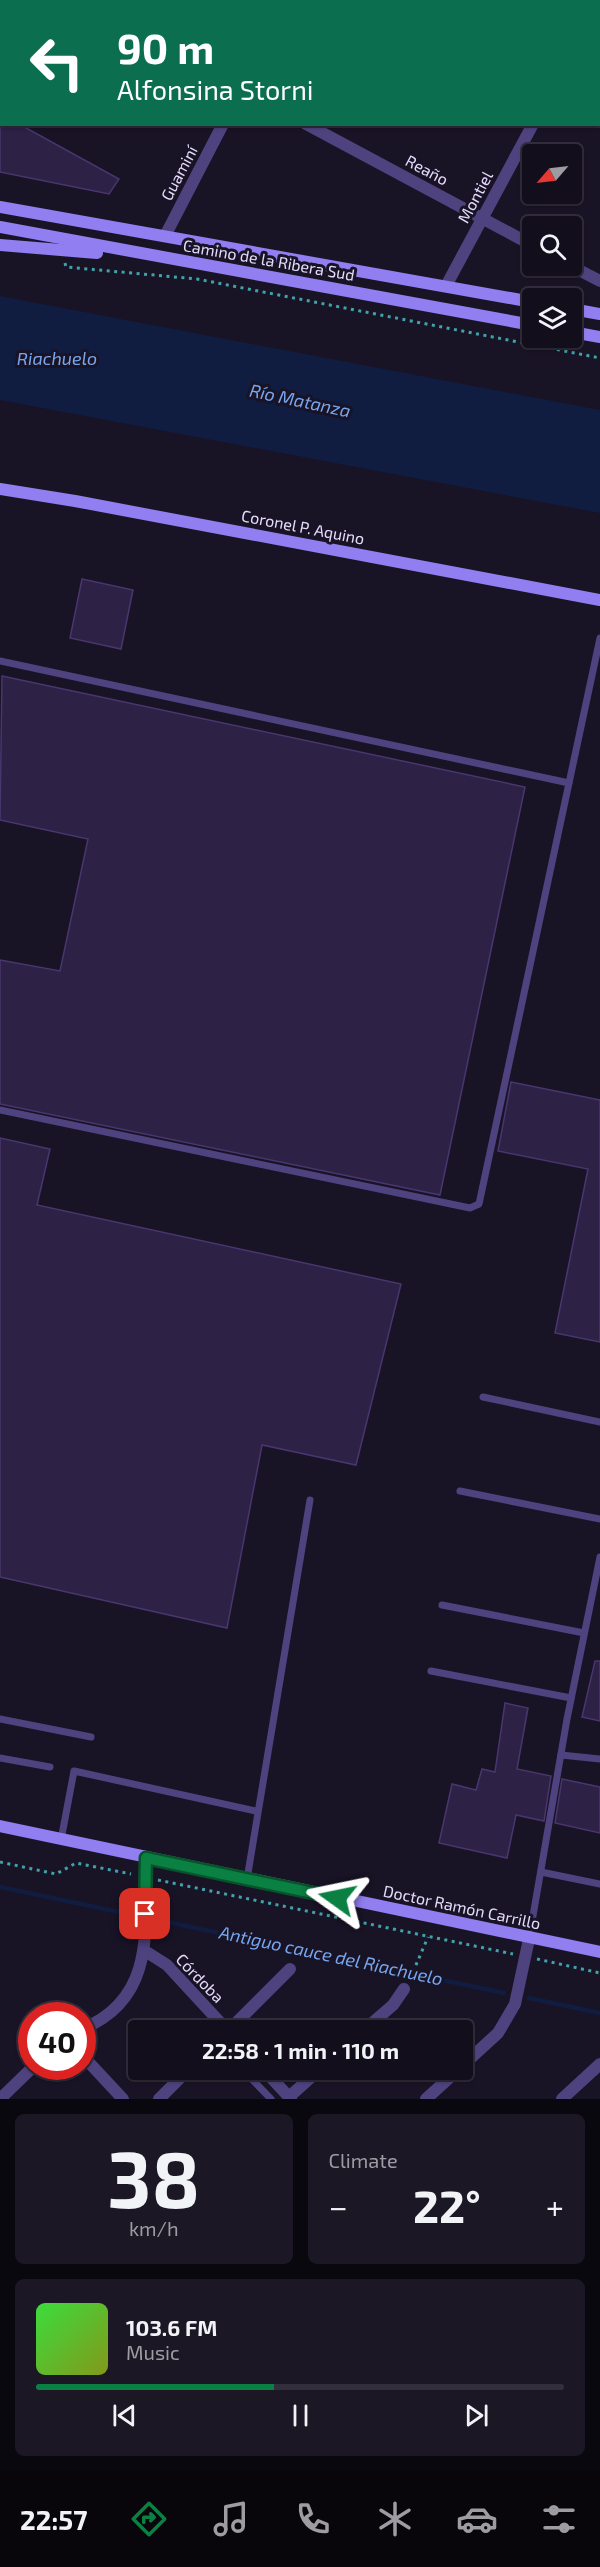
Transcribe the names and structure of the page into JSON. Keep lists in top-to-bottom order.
{
  "streets": {
    "main road": ["Camino de la Ribera Sud", "Coronel P. Aquino", "Doctor Ramón Carrillo"],
    "street": [
      "Reaño",
      "Guaminí",
      "Montiel",
      "Córdoba"
    ]
  },
  "crossings": [
    ["Reaño", "Montiel"],
    ["Guaminí", "Camino de la Ribera Sud"],
    ["Montiel", "Camino de la Ribera Sud"]
  ],
  "water": ["Riachuelo", "Río Matanza", "Antiguo cauce del Riachuelo"],
  "north": "bottom left",
  "page": {
    "turn": ["90 m", "Alfonsina Storni"],
    "limit": "40",
    "trip": "22:58 · 1 min · 110 m",
    "tile": [
      ["38", "km/h"],
      "Climate"
    ],
    "heat": ["−", "22°", "+"],
    "song": ["103.6 FM", "Music"],
    "tabs": "22:57"
  }
}
